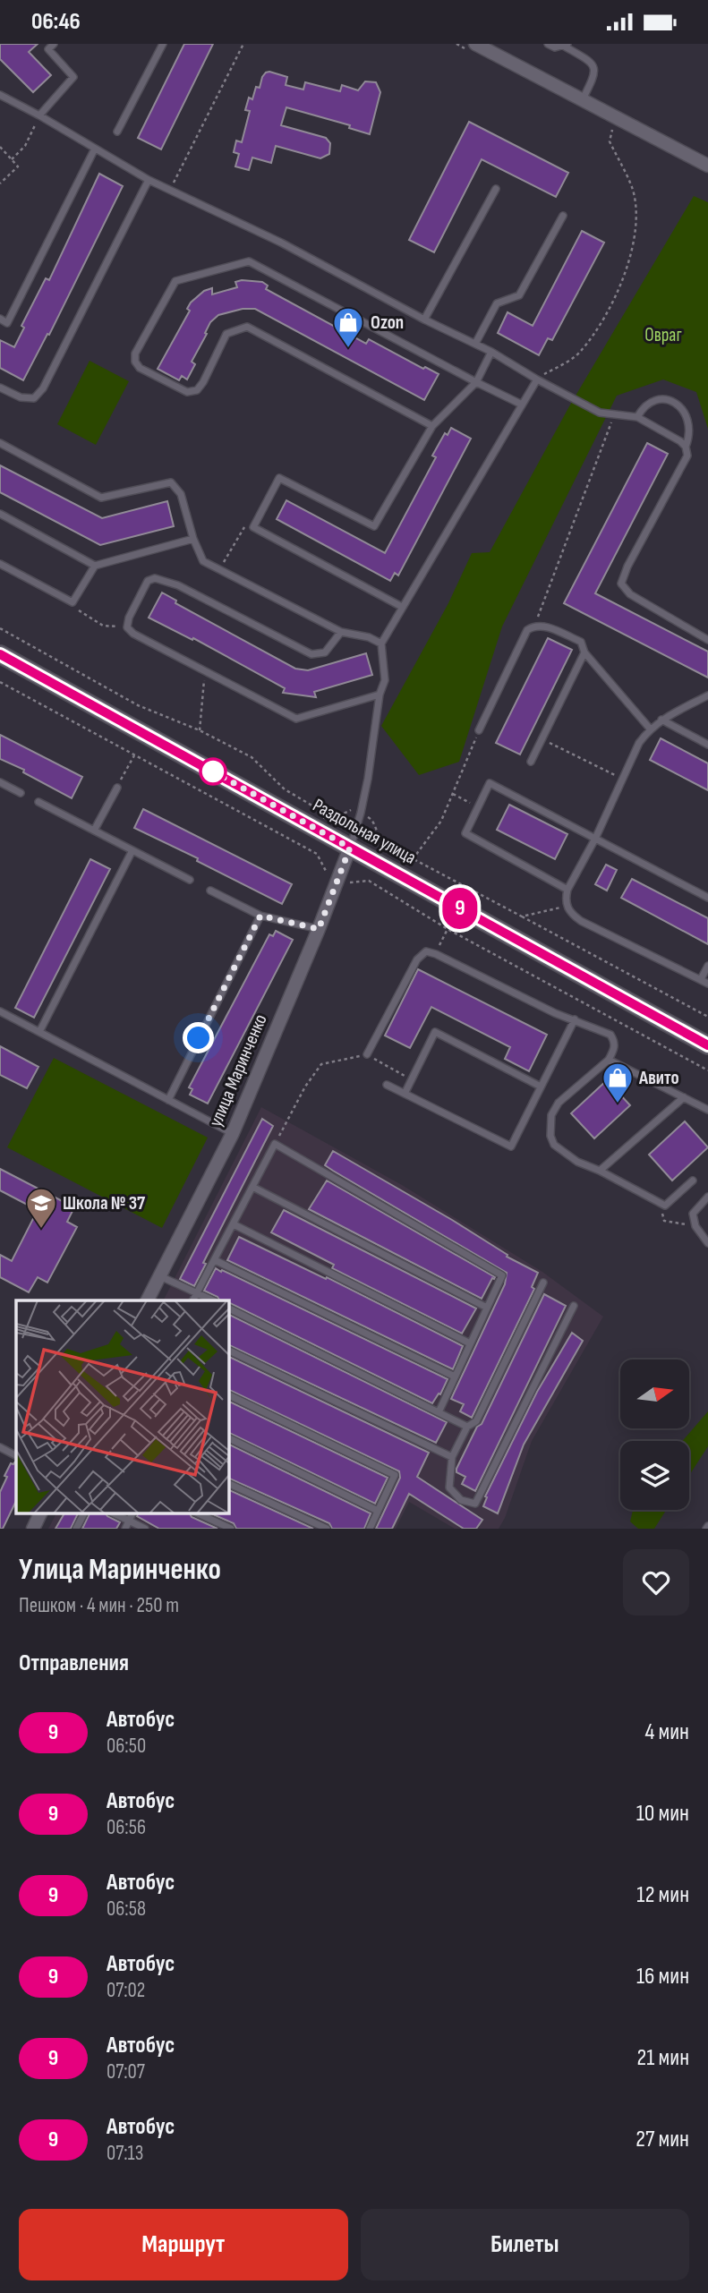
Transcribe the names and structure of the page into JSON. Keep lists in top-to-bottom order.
{
  "streets": {
    "main road": ["Раздольная улица"],
    "street": ["улица Маринченко"]
  },
  "crossings": [
    ["Раздольная улица", "улица Маринченко"]
  ],
  "parks": ["Овраг"],
  "places": {
    "shop": ["Ozon", "Авито"],
    "school or university": ["Школа № 37"]
  },
  "lines": ["bus line 9"],
  "north": "right",
  "page": {
    "status": "06:46",
    "on_map": "9",
    "heading": [
      ["Улица Маринченко", "Пешком · 4 мин · 250 m"],
      "Отправления"
    ],
    "list": [
      {
        "mark": "9",
        "name": "Автобус",
        "note": "06:50",
        "value": "4 мин"
      },
      {
        "mark": "9",
        "name": "Автобус",
        "note": "06:56",
        "value": "10 мин"
      },
      {
        "mark": "9",
        "name": "Автобус",
        "note": "06:58",
        "value": "12 мин"
      },
      {
        "mark": "9",
        "name": "Автобус",
        "note": "07:02",
        "value": "16 мин"
      },
      {
        "mark": "9",
        "name": "Автобус",
        "note": "07:07",
        "value": "21 мин"
      },
      {
        "mark": "9",
        "name": "Автобус",
        "note": "07:13",
        "value": "27 мин"
      }
    ],
    "buttons": ["Маршрут", "Билеты"]
  }
}
